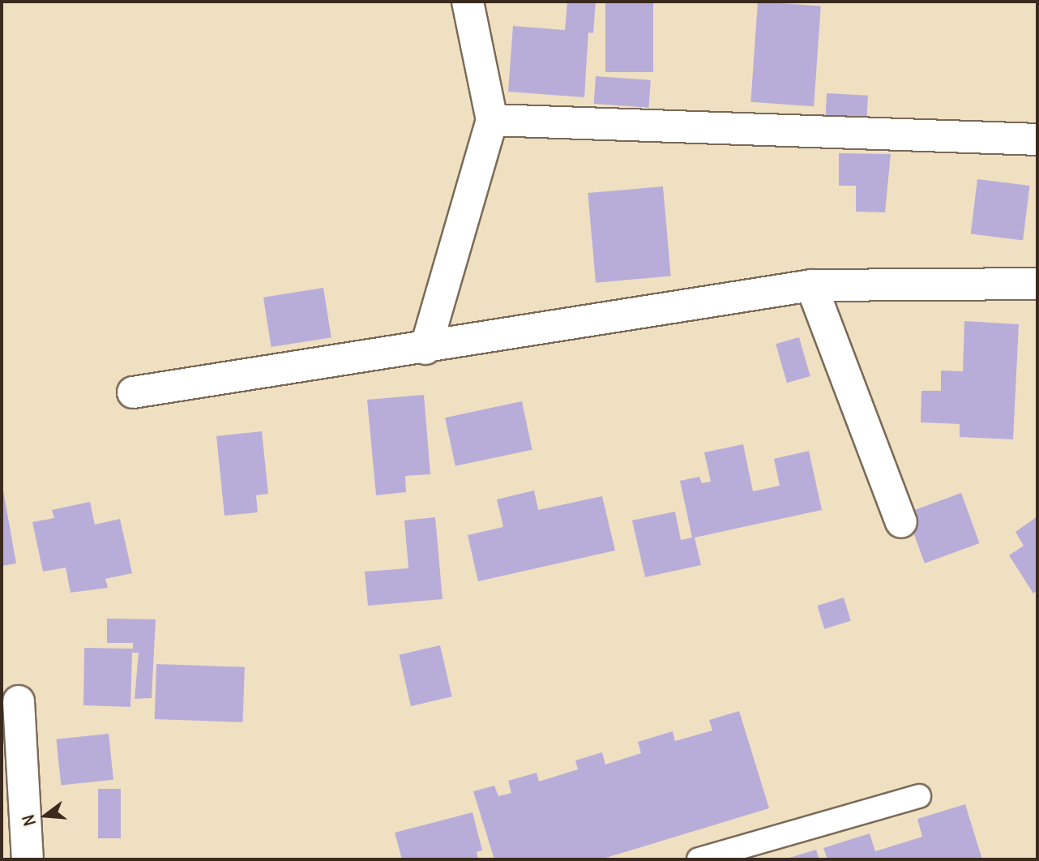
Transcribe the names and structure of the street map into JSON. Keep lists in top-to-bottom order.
{
  "north": "left"
}
